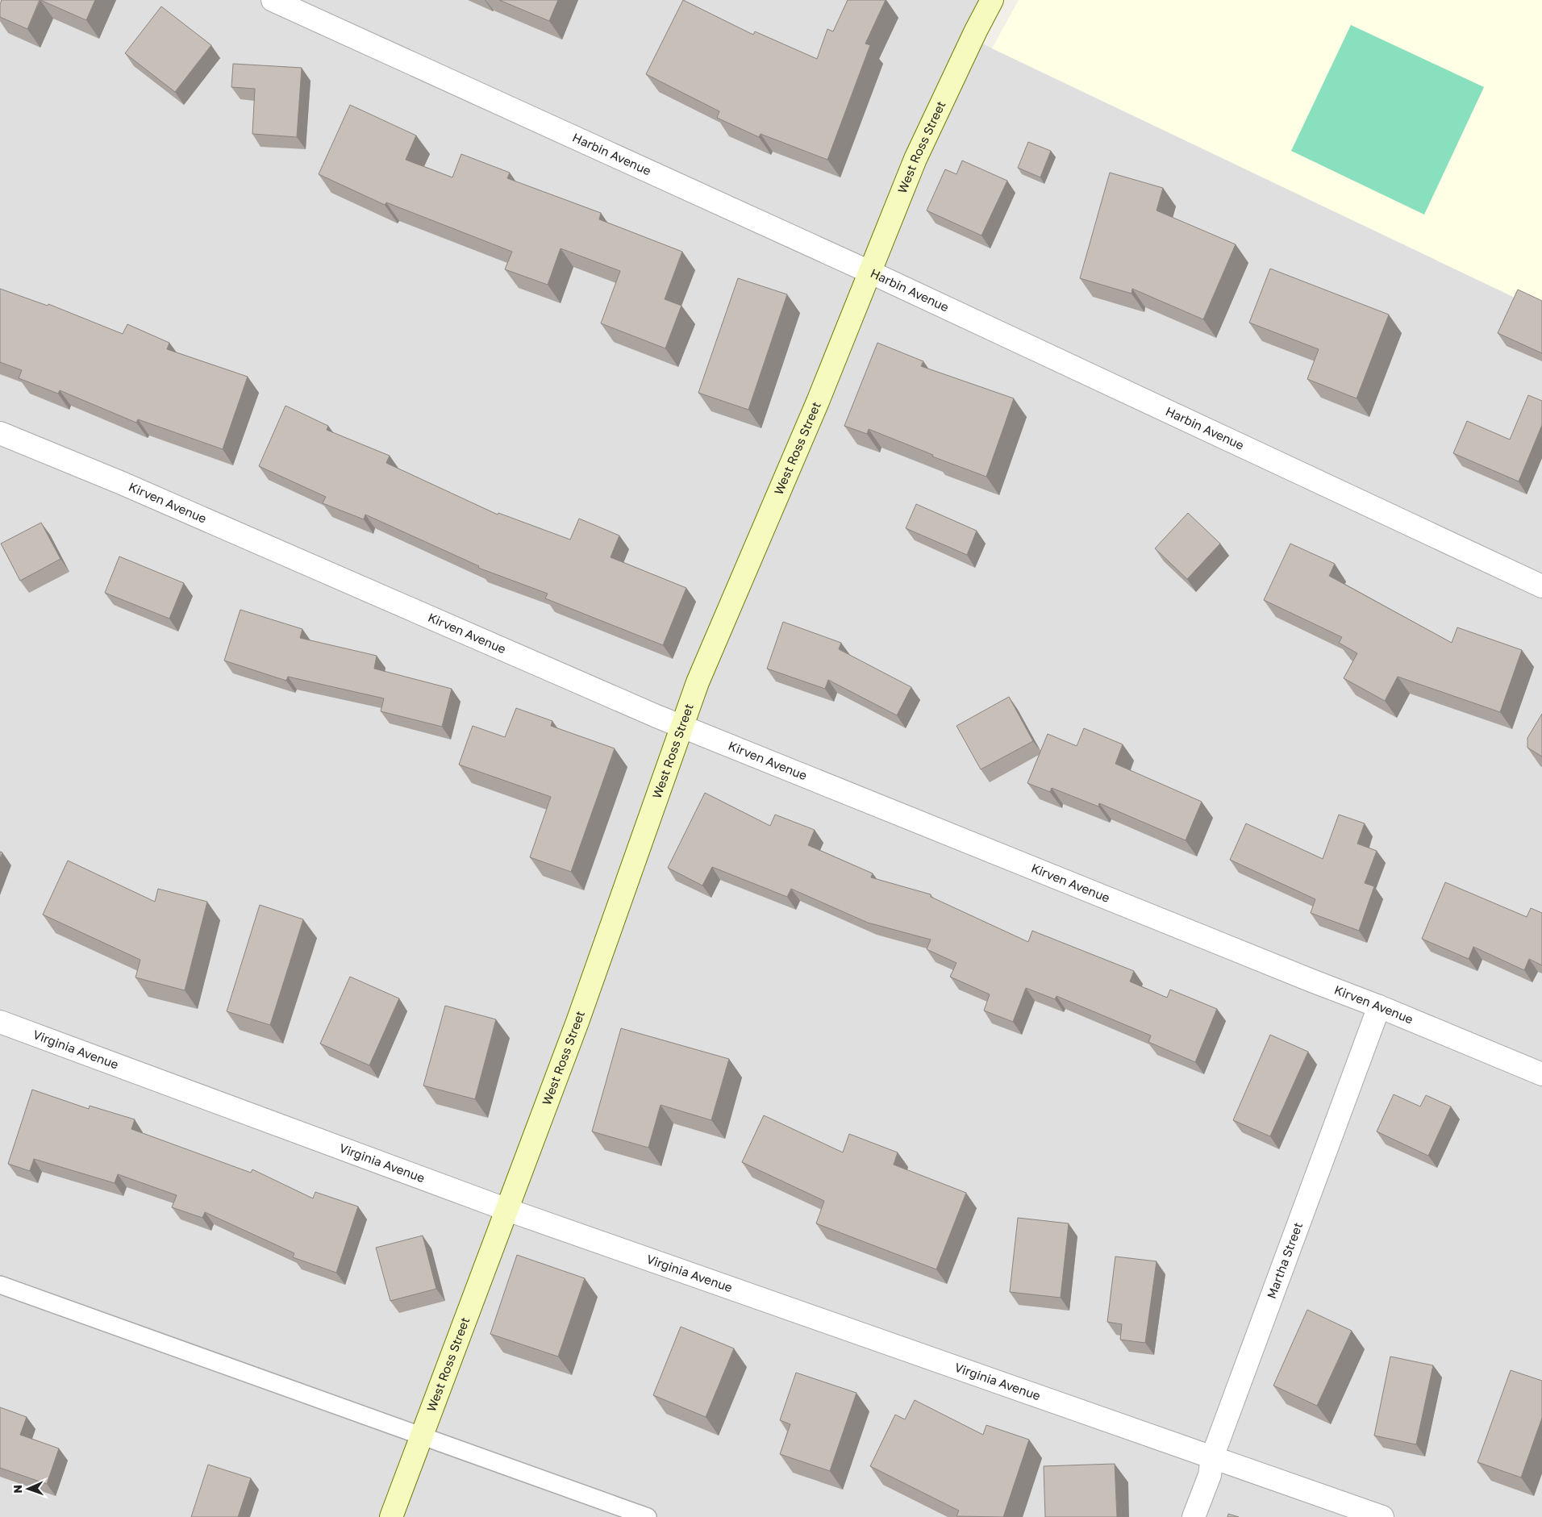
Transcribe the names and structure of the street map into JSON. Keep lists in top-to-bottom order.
{
  "streets": {
    "street": [
      "West Ross Street",
      "Harbin Avenue",
      "Kirven Avenue",
      "Virginia Avenue",
      "Martha Street"
    ]
  },
  "crossings": [
    ["West Ross Street", "Harbin Avenue"],
    ["West Ross Street", "Kirven Avenue"],
    ["West Ross Street", "Virginia Avenue"],
    ["Kirven Avenue", "Martha Street"],
    ["Virginia Avenue", "Martha Street"]
  ],
  "north": "left"
}
